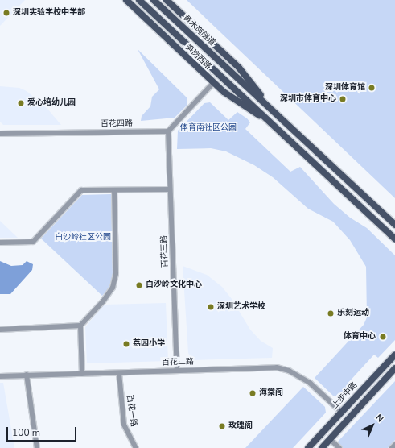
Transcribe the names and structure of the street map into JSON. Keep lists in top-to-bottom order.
{
  "streets": {
    "main road": ["黄木岗隧道", "笋岗西路", "上步中路"],
    "street": [
      "百花四路",
      "百花三路",
      "百花二路",
      "百花一路"
    ]
  },
  "crossings": [
    ["百花四路", "百花三路"],
    ["百花三路", "百花二路"],
    ["百花二路", "上步中路"],
    ["百花二路", "百花一路"]
  ],
  "parks": ["体育南社区公园", "白沙岭社区公园"],
  "places": [
    "深圳实验学校中学部",
    "深圳体育馆",
    "深圳市体育中心",
    "爱心培幼儿园",
    "白沙岭文化中心",
    "深圳艺术学校",
    "乐刻运动",
    "体育中心",
    "荔园小学",
    "海棠阁",
    "玫瑰阁"
  ],
  "scale_bar": "100 m",
  "north": "top right"
}
